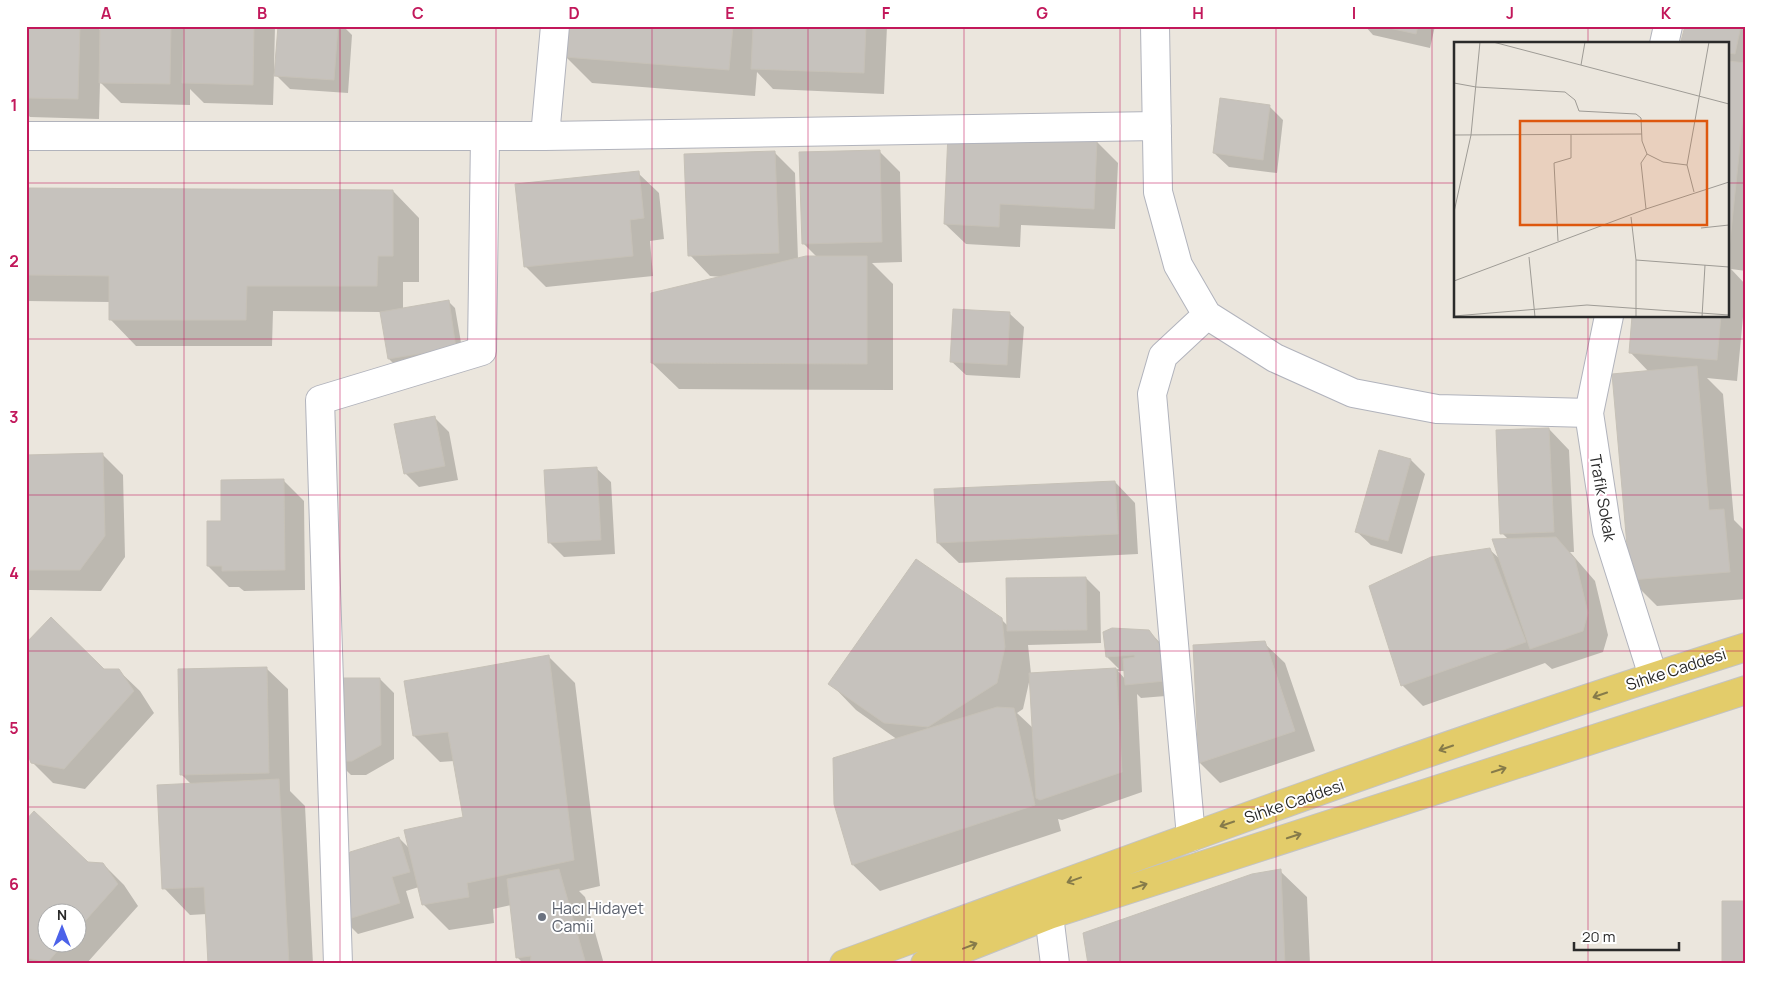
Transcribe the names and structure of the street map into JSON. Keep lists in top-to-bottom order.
{
  "streets": {
    "main road": ["Sıhke Caddesi"],
    "street": ["Trafik Sokak"]
  },
  "crossings": [
    ["Trafik Sokak", "Sıhke Caddesi"]
  ],
  "places": ["Hacı Hidayet Camii"],
  "scale_bar": "20 m",
  "north": "top",
  "grid": {
    "columns": [
      "A",
      "B",
      "C",
      "D",
      "E",
      "F",
      "G",
      "H",
      "I",
      "J",
      "K"
    ],
    "rows": [
      "1",
      "2",
      "3",
      "4",
      "5",
      "6"
    ]
  }
}
